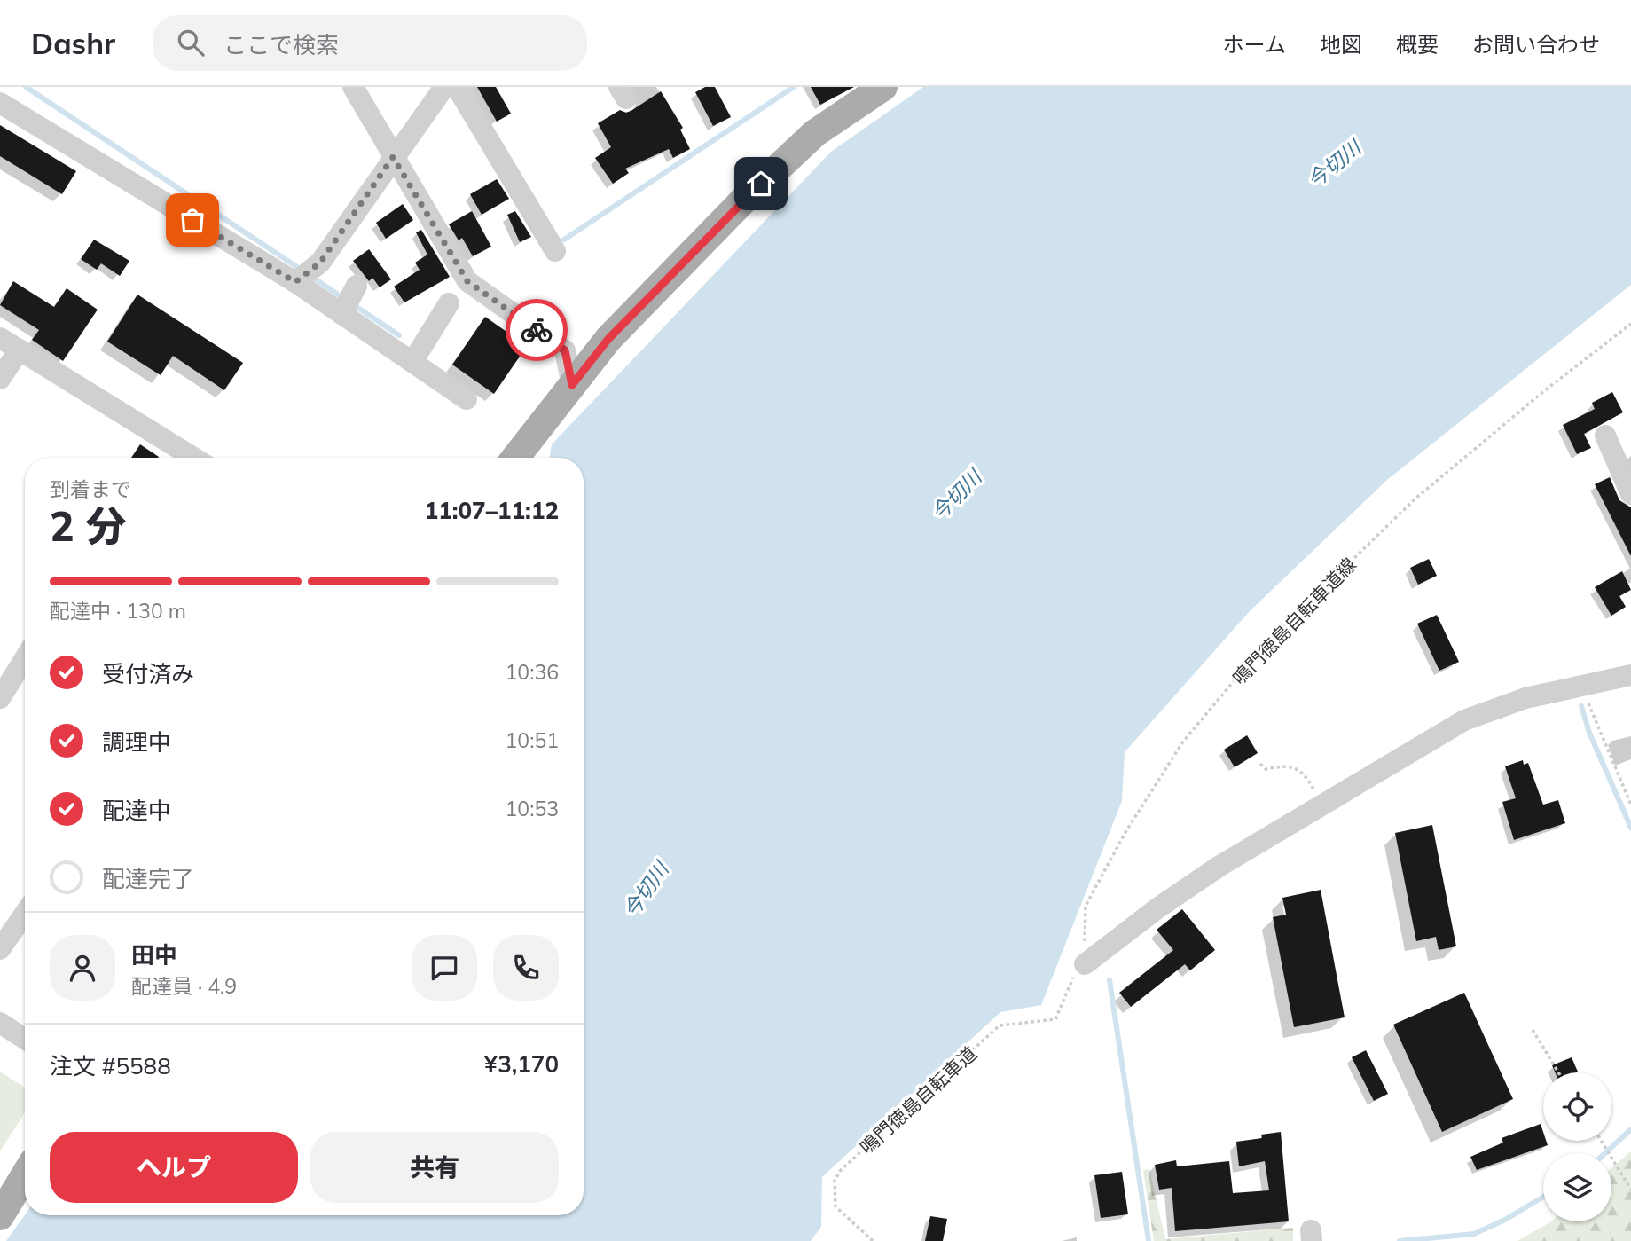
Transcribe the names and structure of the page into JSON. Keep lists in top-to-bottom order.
{
  "streets": {
    "path": ["鳴門徳島自転車道線", "鳴門徳島自転車道"]
  },
  "crossings": [
    ["鳴門徳島自転車道線", "鳴門徳島自転車道"]
  ],
  "water": ["今切川"],
  "page": {
    "header": "Dashr",
    "search": "ここで検索",
    "nav": [
      "ホーム",
      "地図",
      "概要",
      "お問い合わせ"
    ],
    "heading": ["2 分", "到着まで", "11:07–11:12"],
    "panel": [
      "田中",
      "配達員 · 4.9",
      "注文 #5588",
      "¥3,170"
    ],
    "bar": "配達中 · 130 m",
    "list": [
      ["受付済み", "10:36"],
      ["調理中", "10:51"],
      ["配達中", "10:53"],
      "配達完了"
    ],
    "buttons": ["ヘルプ", "共有"]
  }
}
